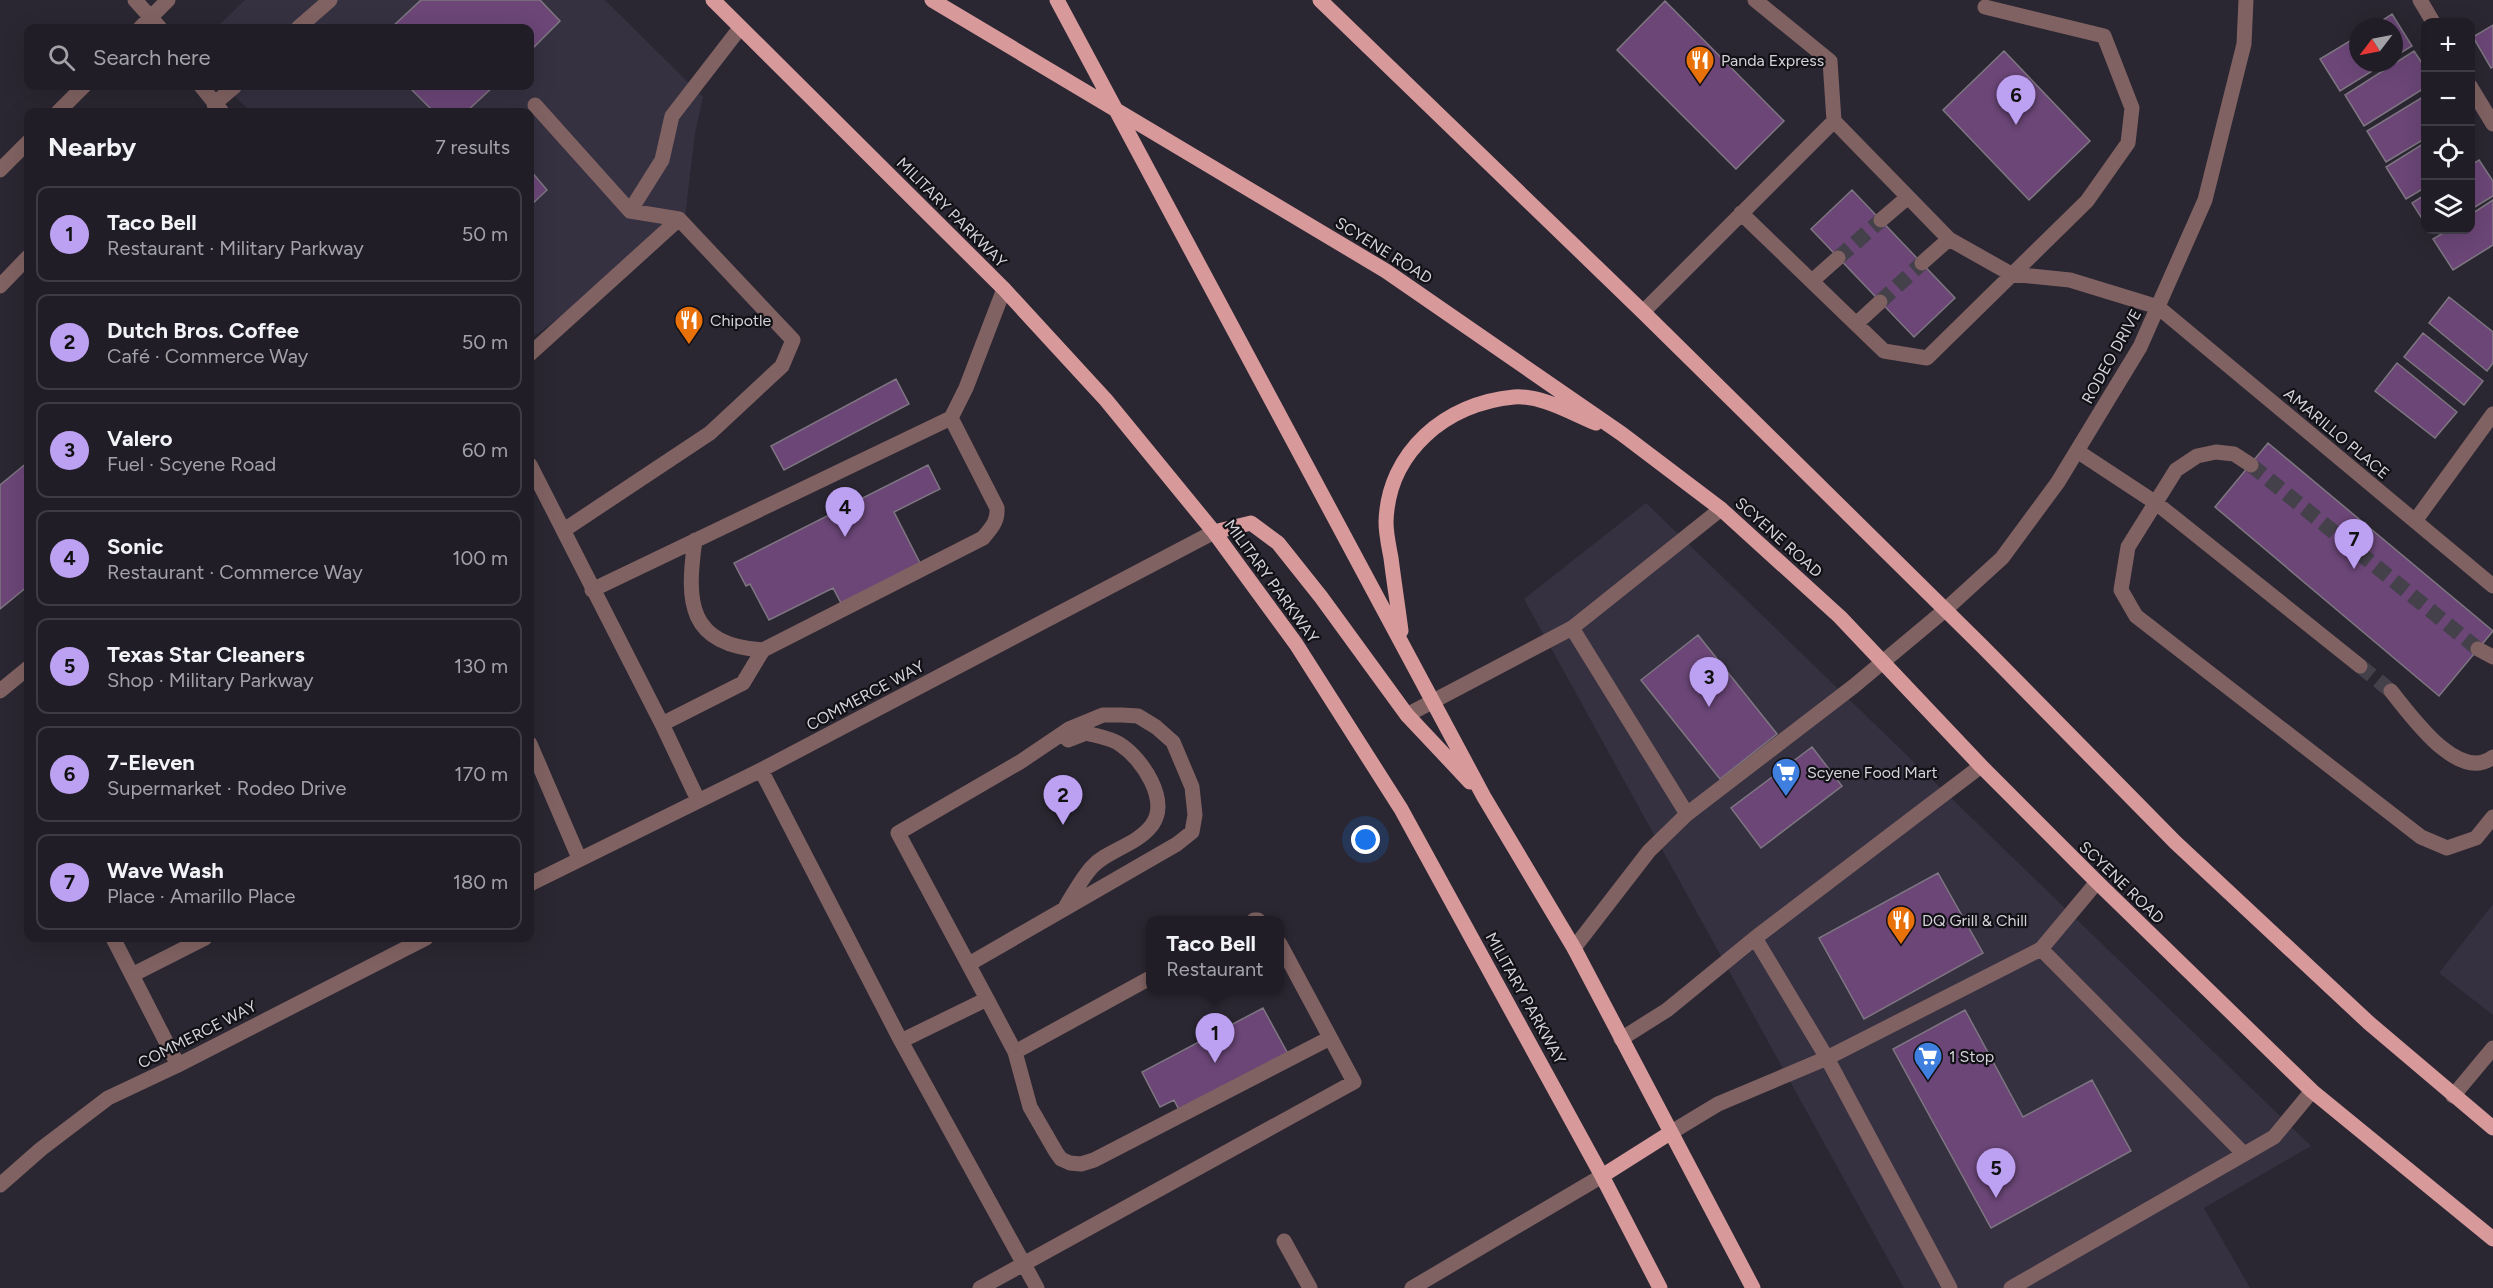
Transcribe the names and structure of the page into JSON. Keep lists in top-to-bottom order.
{
  "streets": {
    "main road": ["MILITARY PARKWAY", "SCYENE ROAD"],
    "street": ["RODEO DRIVE", "AMARILLO PLACE", "COMMERCE WAY"]
  },
  "crossings": [
    ["MILITARY PARKWAY", "COMMERCE WAY"],
    ["SCYENE ROAD", "RODEO DRIVE"],
    ["RODEO DRIVE", "AMARILLO PLACE"]
  ],
  "places": {
    "restaurant": ["Panda Express", "Chipotle", "DQ Grill & Chill"],
    "supermarket": ["Scyene Food Mart", "1 Stop"]
  },
  "north": "bottom left",
  "page": {
    "map_buttons": ["+", "−"],
    "search": "Search here",
    "pins": [
      "6",
      "4",
      "7",
      "3",
      "2",
      "1",
      "5"
    ],
    "heading": ["Nearby", "7 results"],
    "list": [
      {
        "mark": "1",
        "name": "Taco Bell",
        "note": "Restaurant · Military Parkway",
        "value": "50 m"
      },
      {
        "mark": "2",
        "name": "Dutch Bros. Coffee",
        "note": "Café · Commerce Way",
        "value": "50 m"
      },
      {
        "mark": "3",
        "name": "Valero",
        "note": "Fuel · Scyene Road",
        "value": "60 m"
      },
      {
        "mark": "4",
        "name": "Sonic",
        "note": "Restaurant · Commerce Way",
        "value": "100 m"
      },
      {
        "mark": "5",
        "name": "Texas Star Cleaners",
        "note": "Shop · Military Parkway",
        "value": "130 m"
      },
      {
        "mark": "6",
        "name": "7-Eleven",
        "note": "Supermarket · Rodeo Drive",
        "value": "170 m"
      },
      {
        "mark": "7",
        "name": "Wave Wash",
        "note": "Place · Amarillo Place",
        "value": "180 m"
      }
    ],
    "popup": ["Taco Bell", "Restaurant"]
  }
}
